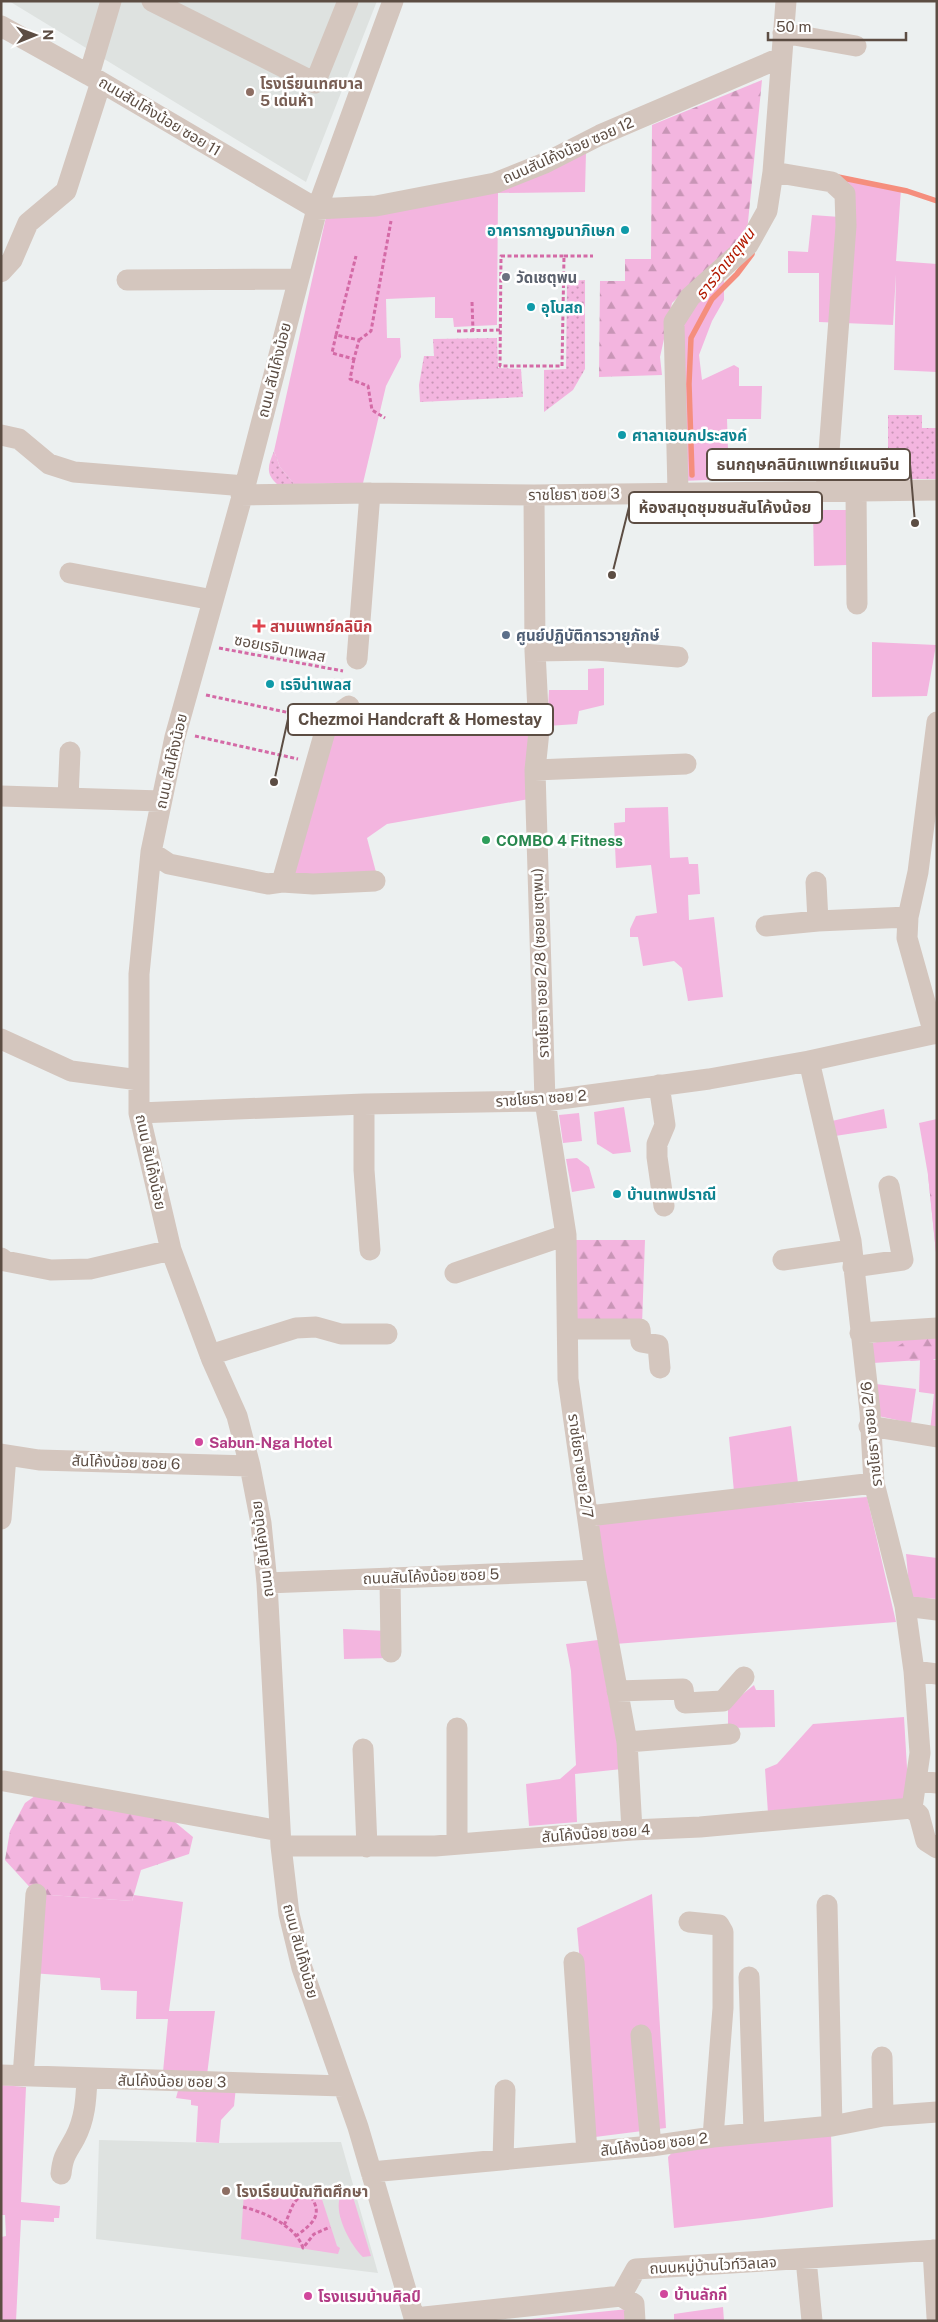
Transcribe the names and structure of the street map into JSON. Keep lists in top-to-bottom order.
{
  "streets": {
    "street": [
      "ถนนสันโค้งน้อย ซอย 11",
      "ถนนสันโค้งน้อย ซอย 12",
      "ถนน สันโค้งน้อย",
      "ราชโยธา ซอย 3",
      "ราชโยธา ซอย 2/8 (ซอย เชตุพน)",
      "ราชโยธา ซอย 2",
      "ราชโยธา ซอย 2/6",
      "สันโค้งน้อย ซอย 6",
      "ราชโยธา ซอย 2/7",
      "ถนนสันโค้งน้อย ซอย 5",
      "สันโค้งน้อย ซอย 4",
      "สันโค้งน้อย ซอย 3",
      "สันโค้งน้อย ซอย 2",
      "ถนนหมู่บ้านไวท์วิลเลจ"
    ],
    "path": ["ซอยเรจินาเพลส"]
  },
  "crossings": [
    ["ถนนสันโค้งน้อย ซอย 11", "ถนนสันโค้งน้อย ซอย 12"],
    ["ถนนสันโค้งน้อย ซอย 11", "ถนน สันโค้งน้อย"],
    ["ถนนสันโค้งน้อย ซอย 12", "ถนน สันโค้งน้อย"],
    ["ถนน สันโค้งน้อย", "ราชโยธา ซอย 3"],
    ["ถนน สันโค้งน้อย", "ซอยเรจินาเพลส"],
    ["ถนน สันโค้งน้อย", "ราชโยธา ซอย 2"],
    ["ถนน สันโค้งน้อย", "สันโค้งน้อย ซอย 6"],
    ["ถนน สันโค้งน้อย", "ถนนสันโค้งน้อย ซอย 5"],
    ["ถนน สันโค้งน้อย", "สันโค้งน้อย ซอย 4"],
    ["ถนน สันโค้งน้อย", "สันโค้งน้อย ซอย 3"],
    ["ถนน สันโค้งน้อย", "สันโค้งน้อย ซอย 2"],
    ["ราชโยธา ซอย 3", "ราชโยธา ซอย 2/8 (ซอย เชตุพน)"],
    ["ราชโยธา ซอย 2/8 (ซอย เชตุพน)", "ราชโยธา ซอย 2"],
    ["ราชโยธา ซอย 2/8 (ซอย เชตุพน)", "ราชโยธา ซอย 2/7"],
    ["ราชโยธา ซอย 2", "ราชโยธา ซอย 2/6"],
    ["ราชโยธา ซอย 2", "ราชโยธา ซอย 2/7"],
    ["ราชโยธา ซอย 2/6", "สันโค้งน้อย ซอย 4"],
    ["ราชโยธา ซอย 2/7", "ถนนสันโค้งน้อย ซอย 5"],
    ["ราชโยธา ซอย 2/7", "สันโค้งน้อย ซอย 4"]
  ],
  "water": ["ธารวัดเชตุพน"],
  "places": {
    "other": [
      "โรงเรียนเทศบาล 5 เด่นห้า",
      "อาคารกาญจนาภิเษก",
      "วัดเชตุพน",
      "อุโบสถ",
      "ศาลาเอนกประสงค์",
      "ธนกฤษคลินิกแพทย์แผนจีน",
      "ห้องสมุดชุมชนสันโค้งน้อย",
      "ศูนย์ปฏิบัติการวายุภักษ์",
      "เรจิน่าเพลส",
      "Chezmoi Handcraft & Homestay",
      "COMBO 4 Fitness",
      "บ้านเทพปราณี",
      "Sabun-Nga Hotel",
      "โรงเรียนบัณฑิตศึกษา",
      "บ้านลักกี",
      "โรงแรมบ้านศิลป์"
    ],
    "health": ["สามแพทย์คลินิก"]
  },
  "scale_bar": "50 m",
  "north": "right"
}
